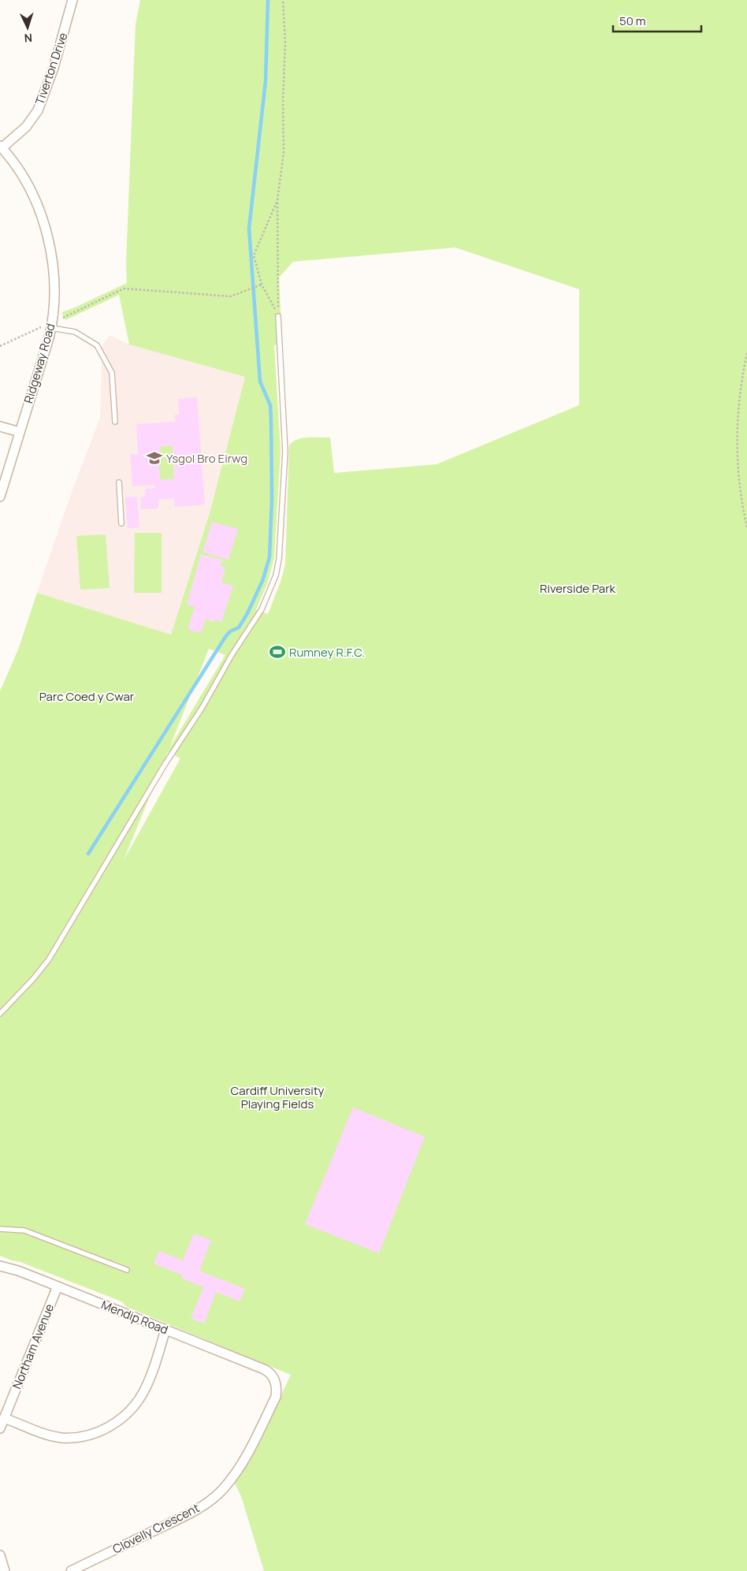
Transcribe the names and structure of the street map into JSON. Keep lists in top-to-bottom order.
{
  "streets": {
    "street": [
      "Tiverton Drive",
      "Ridgeway Road",
      "Mendip Road",
      "Northam Avenue",
      "Clovelly Crescent"
    ]
  },
  "crossings": [
    ["Tiverton Drive", "Ridgeway Road"],
    ["Mendip Road", "Northam Avenue"],
    ["Mendip Road", "Clovelly Crescent"]
  ],
  "parks": ["Riverside Park", "Parc Coed y Cwar", "Cardiff University Playing Fields"],
  "places": {
    "school or university": ["Ysgol Bro Eirwg"],
    "sports": ["Rumney R.F.C."]
  },
  "scale_bar": "50 m",
  "north": "bottom"
}
